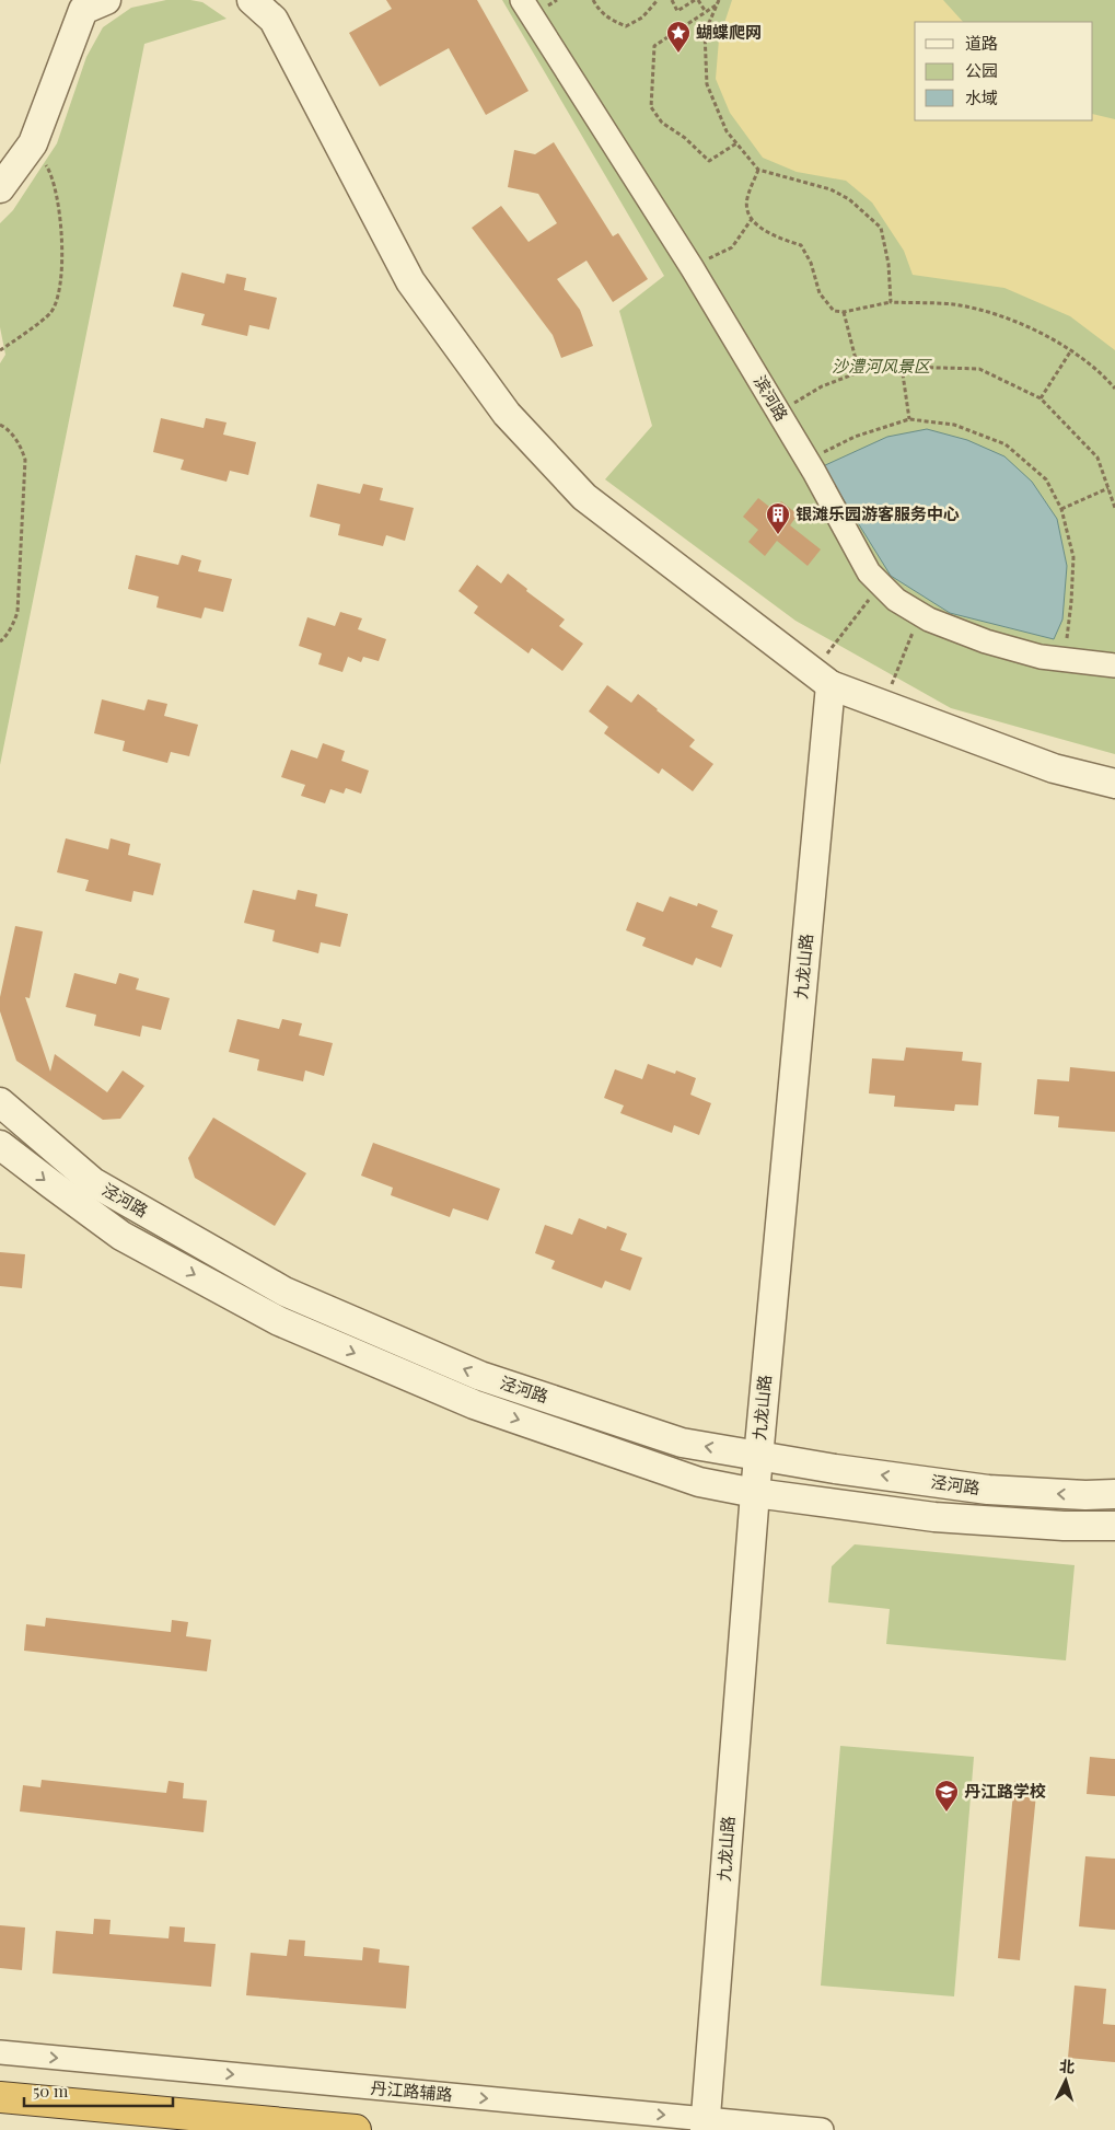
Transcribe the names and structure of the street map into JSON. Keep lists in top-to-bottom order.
{
  "streets": {
    "street": [
      "滨河路",
      "九龙山路",
      "泾河路",
      "丹江路辅路"
    ]
  },
  "crossings": [
    ["九龙山路", "泾河路"],
    ["九龙山路", "丹江路辅路"]
  ],
  "one_way": ["丹江路辅路"],
  "parks": ["沙澧河风景区"],
  "places": {
    "place": ["蝴蝶爬网"],
    "building": ["银滩乐园游客服务中心"],
    "school or university": ["丹江路学校"]
  },
  "legend": ["道路", "公园", "水域"],
  "scale_bar": "50 m",
  "north": "top"
}
